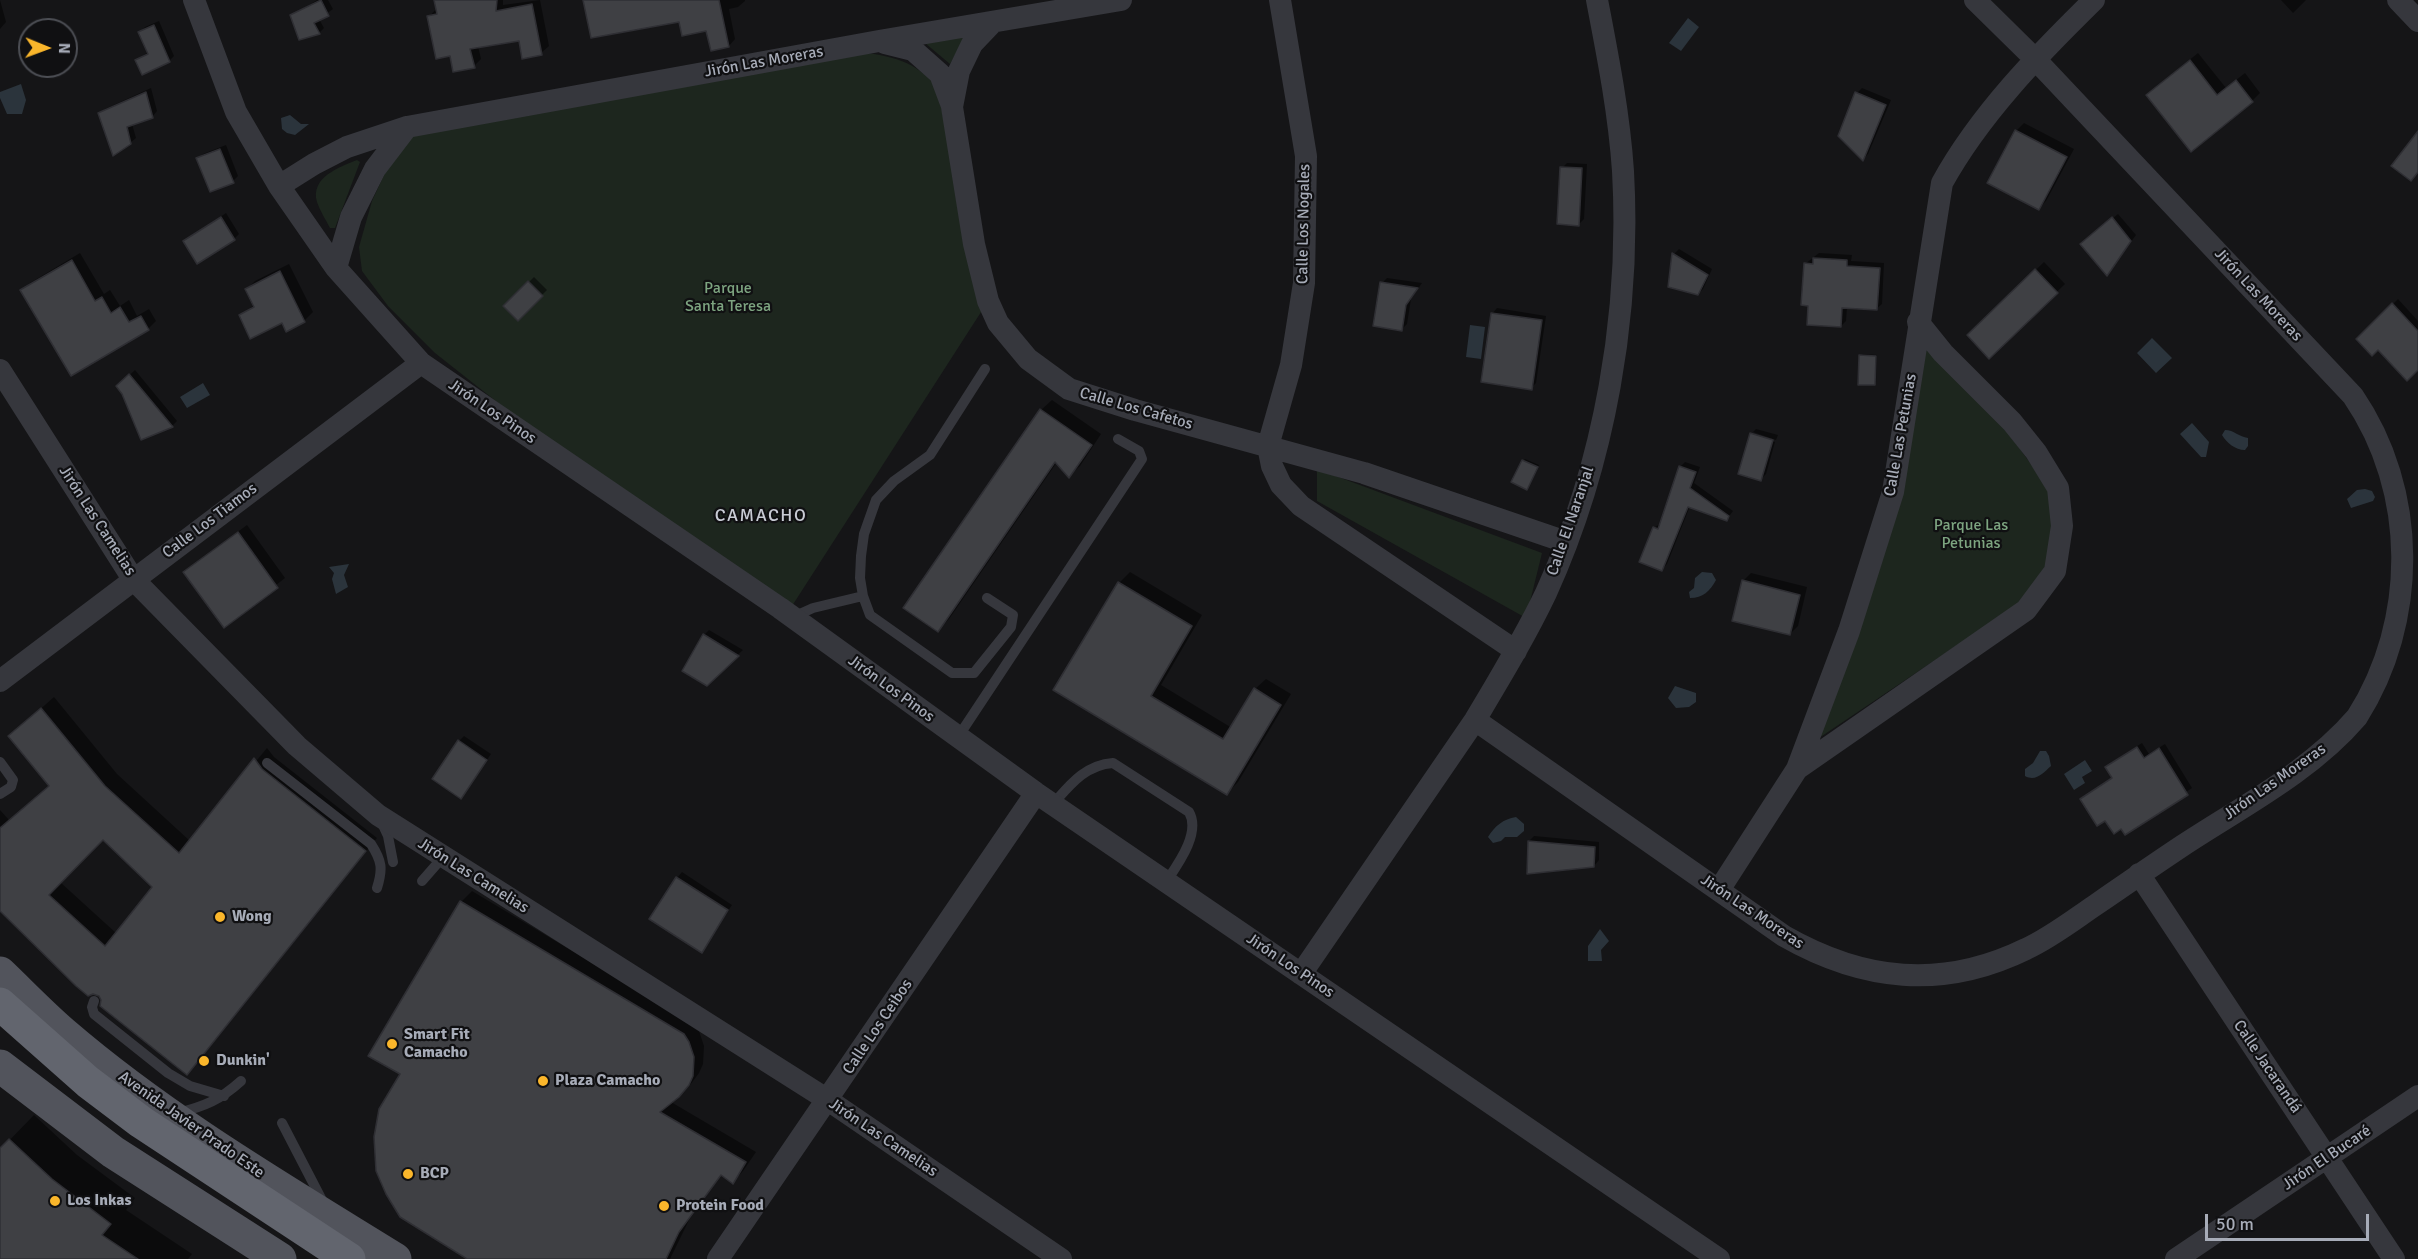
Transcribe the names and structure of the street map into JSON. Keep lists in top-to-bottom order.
{
  "streets": {
    "main road": ["Avenida Javier Prado Este"],
    "street": [
      "Jirón Las Moreras",
      "Calle Los Nogales",
      "Calle Los Cafetos",
      "Jirón Los Pinos",
      "Calle Las Petunias",
      "Jirón Las Camelias",
      "Calle Los Tiamos",
      "Calle El Naranjal",
      "Calle Los Ceibos",
      "Calle Jacarandá",
      "Jirón El Bucaré"
    ]
  },
  "crossings": [
    ["Jirón Las Moreras", "Calle Los Cafetos"],
    ["Jirón Las Moreras", "Jirón Los Pinos"],
    ["Jirón Las Moreras", "Calle Las Petunias"],
    ["Jirón Las Moreras", "Calle El Naranjal"],
    ["Jirón Las Moreras", "Calle Jacarandá"],
    ["Calle Los Nogales", "Calle Los Cafetos"],
    ["Calle Los Cafetos", "Calle El Naranjal"],
    ["Jirón Los Pinos", "Calle Los Tiamos"],
    ["Jirón Los Pinos", "Calle El Naranjal"],
    ["Jirón Los Pinos", "Calle Los Ceibos"],
    ["Jirón Las Camelias", "Calle Los Tiamos"],
    ["Jirón Las Camelias", "Calle Los Ceibos"],
    ["Calle Jacarandá", "Jirón El Bucaré"]
  ],
  "districts": ["CAMACHO"],
  "parks": ["Parque Santa Teresa", "Parque Las Petunias"],
  "places": [
    "Wong",
    "Smart Fit Camacho",
    "Dunkin'",
    "Plaza Camacho",
    "BCP",
    "Los Inkas",
    "Protein Food"
  ],
  "scale_bar": "50 m",
  "north": "right"
}
